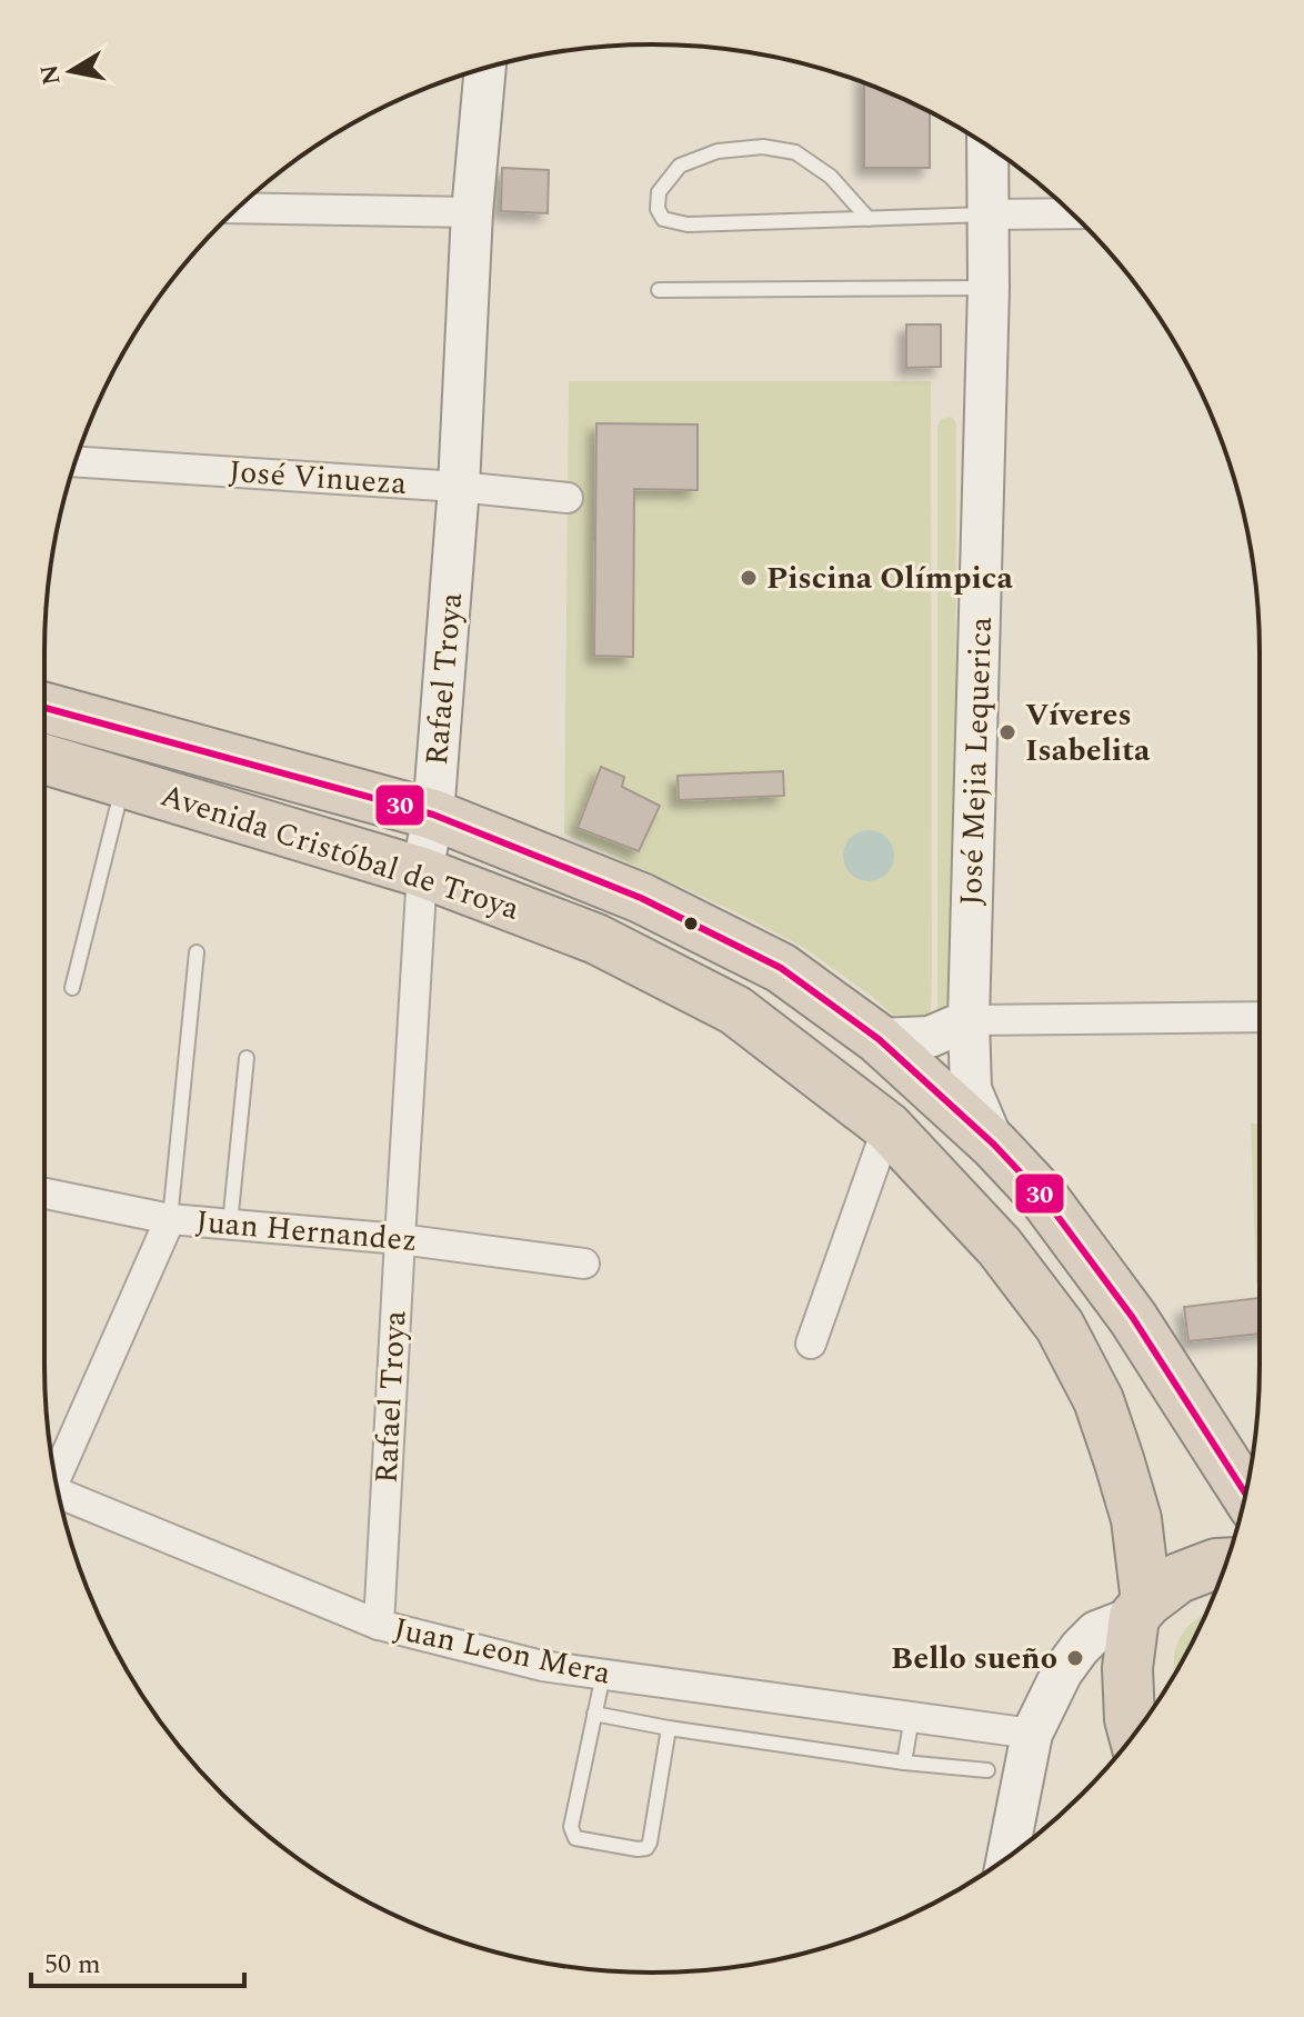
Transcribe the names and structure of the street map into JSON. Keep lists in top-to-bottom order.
{
  "streets": {
    "highway": ["Avenida Cristóbal de Troya"],
    "street": [
      "José Vinueza",
      "Rafael Troya",
      "José Mejia Lequerica",
      "Juan Hernandez",
      "Juan Leon Mera"
    ]
  },
  "crossings": [
    ["José Vinueza", "Rafael Troya"],
    ["Rafael Troya", "Avenida Cristóbal de Troya"],
    ["Rafael Troya", "Juan Hernandez"],
    ["Rafael Troya", "Juan Leon Mera"],
    ["José Mejia Lequerica", "Avenida Cristóbal de Troya"]
  ],
  "places": ["Piscina Olímpica", "Víveres Isabelita", "Bello sueño"],
  "lines": ["transit line 30"],
  "scale_bar": "50 m",
  "north": "left"
}
